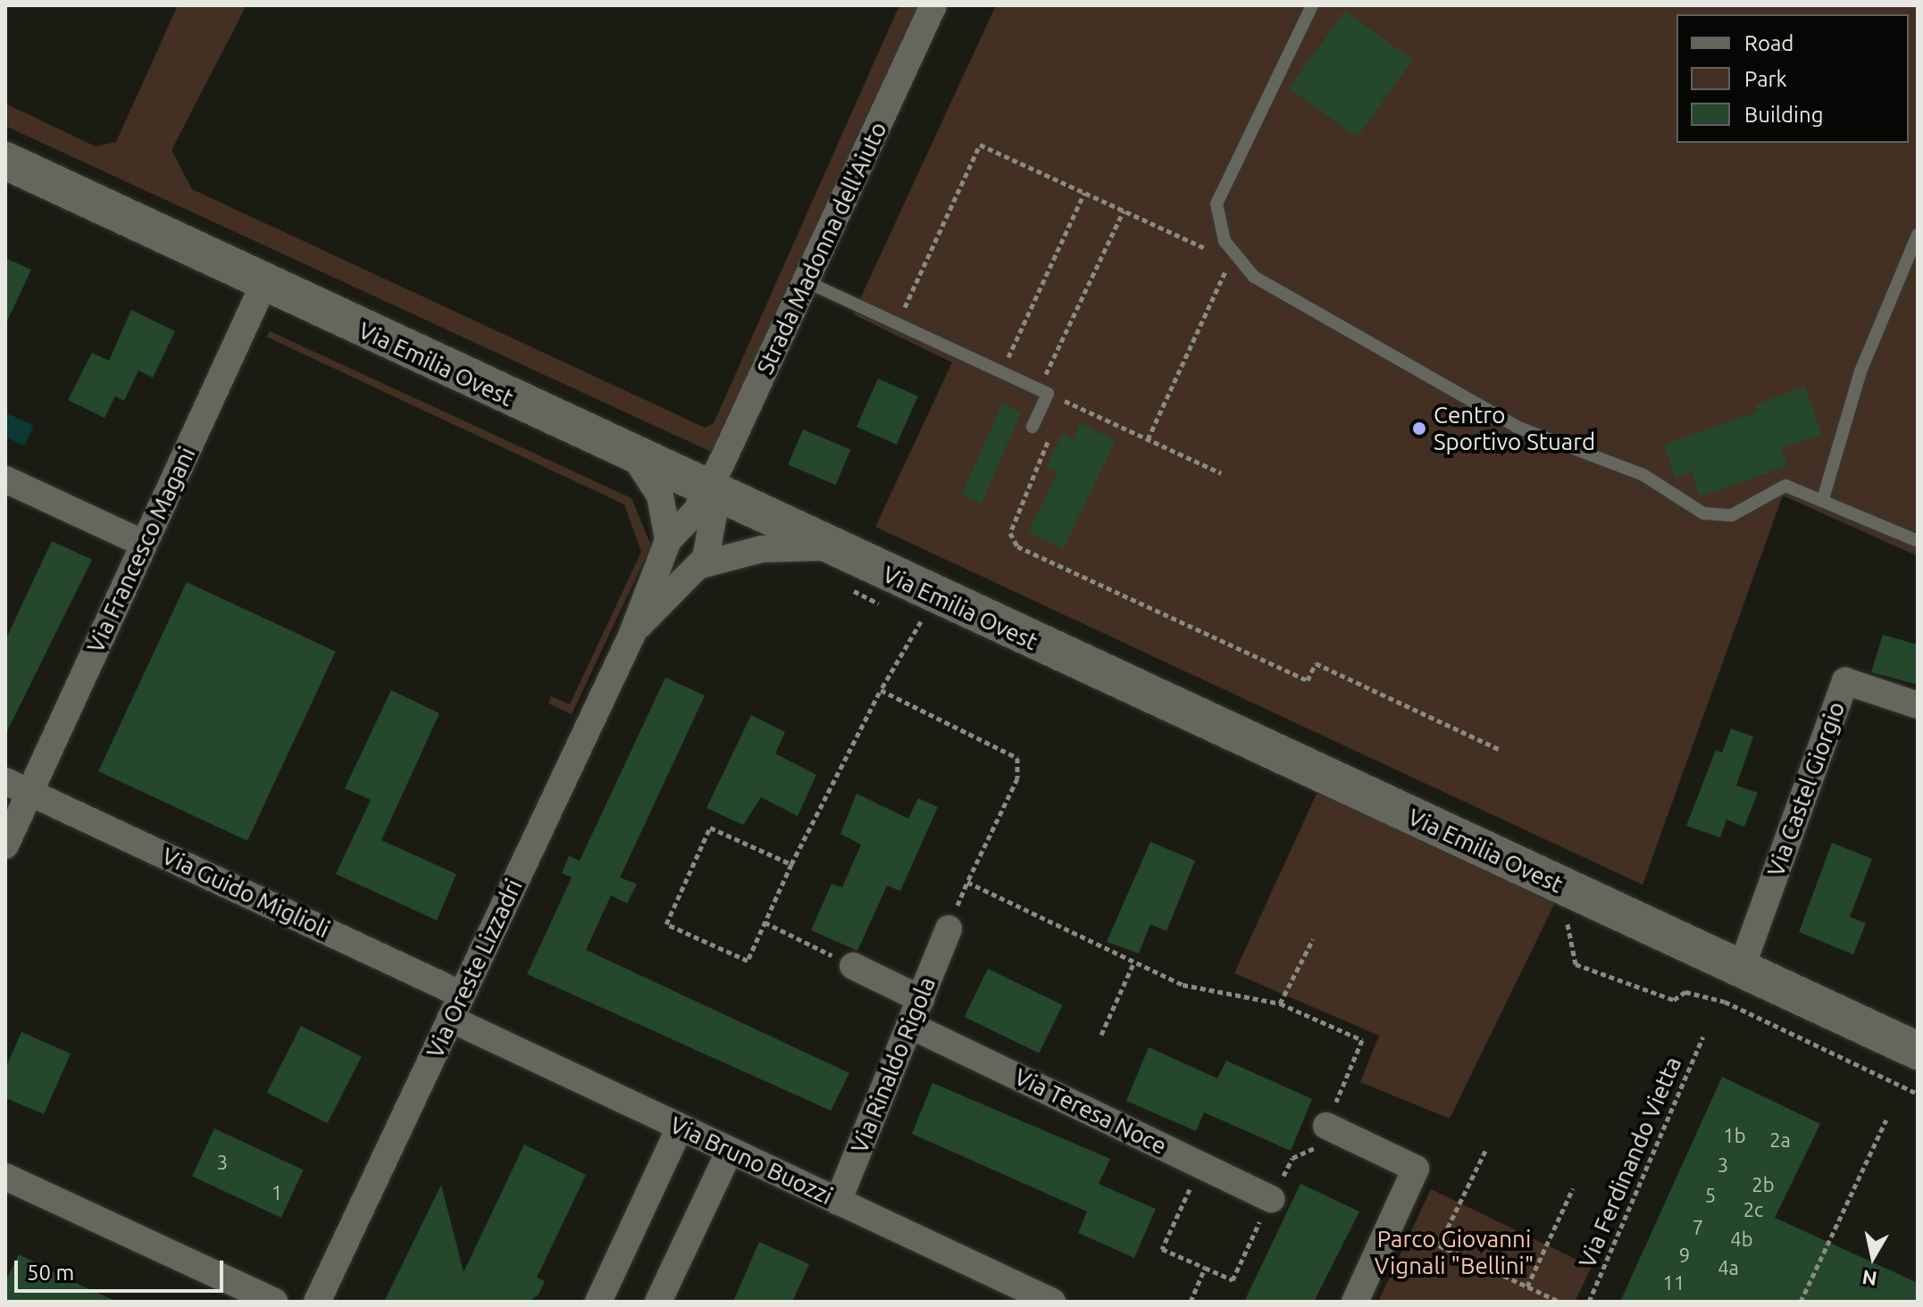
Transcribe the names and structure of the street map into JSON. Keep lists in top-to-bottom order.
{
  "streets": {
    "street": [
      "Strada Madonna dell'Aiuto",
      "Via Emilia Ovest",
      "Via Francesco Magani",
      "Via Castel Giorgio",
      "Via Guido Miglioli",
      "Via Oreste Lizzadri",
      "Via Rinaldo Rigola",
      "Via Teresa Noce",
      "Via Bruno Buozzi"
    ],
    "path": ["Via Ferdinando Vietta"]
  },
  "crossings": [
    ["Strada Madonna dell'Aiuto", "Via Emilia Ovest"],
    ["Strada Madonna dell'Aiuto", "Via Oreste Lizzadri"],
    ["Via Emilia Ovest", "Via Francesco Magani"],
    ["Via Emilia Ovest", "Via Castel Giorgio"],
    ["Via Emilia Ovest", "Via Oreste Lizzadri"],
    ["Via Francesco Magani", "Via Guido Miglioli"],
    ["Via Guido Miglioli", "Via Oreste Lizzadri"],
    ["Via Oreste Lizzadri", "Via Bruno Buozzi"],
    ["Via Rinaldo Rigola", "Via Teresa Noce"],
    ["Via Rinaldo Rigola", "Via Bruno Buozzi"]
  ],
  "parks": ["Parco Giovanni Vignali \"Bellini\""],
  "places": ["Centro Sportivo Stuard"],
  "house_numbers": [
    "1b",
    "2a",
    "3",
    "3",
    "2b",
    "1",
    "5",
    "2c",
    "7",
    "4b",
    "9",
    "4a",
    "11"
  ],
  "legend": ["Road", "Park", "Building"],
  "scale_bar": "50 m",
  "north": "bottom"
}
